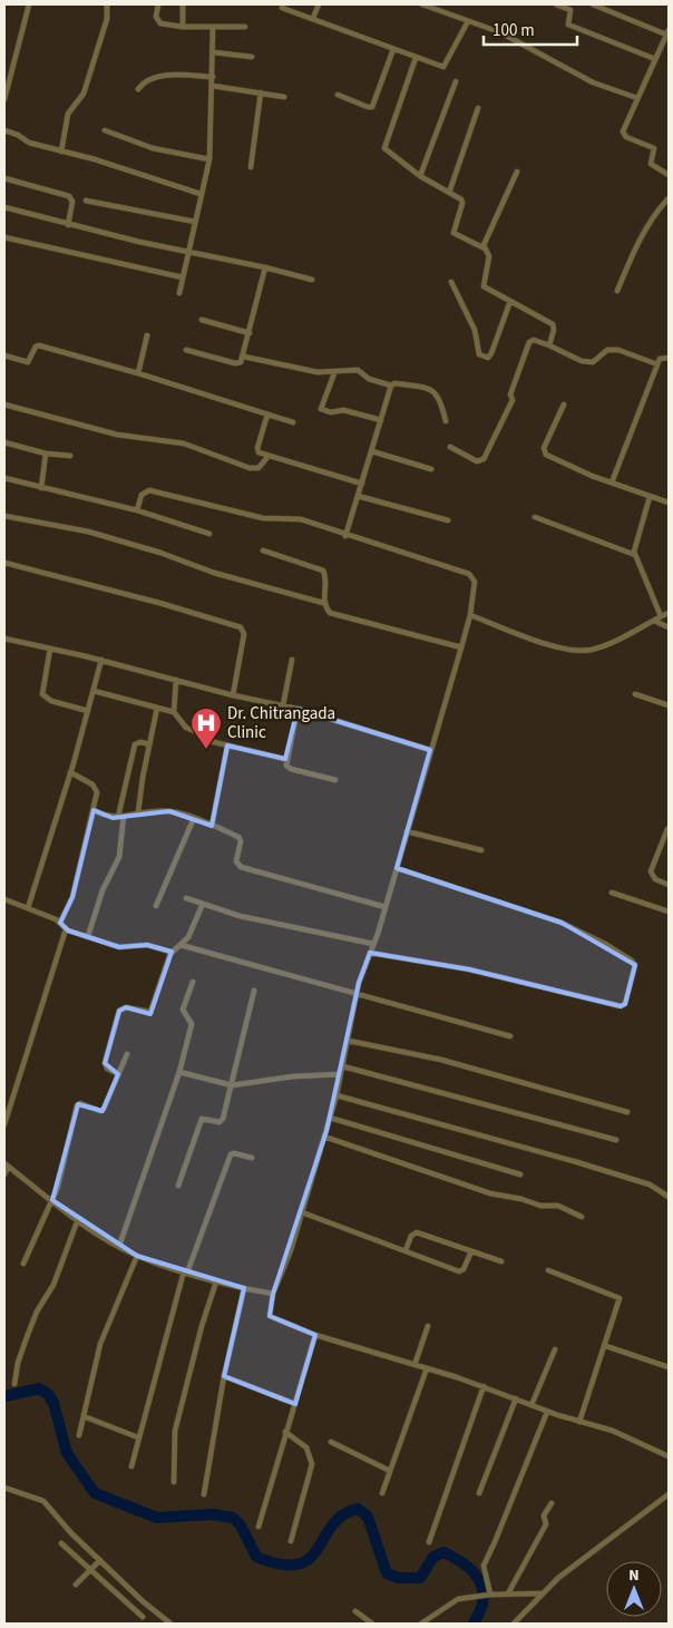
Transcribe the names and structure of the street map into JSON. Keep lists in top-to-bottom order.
{
  "places": {
    "hospital": ["Dr. Chitrangada Clinic"]
  },
  "scale_bar": "100 m",
  "north": "top"
}
